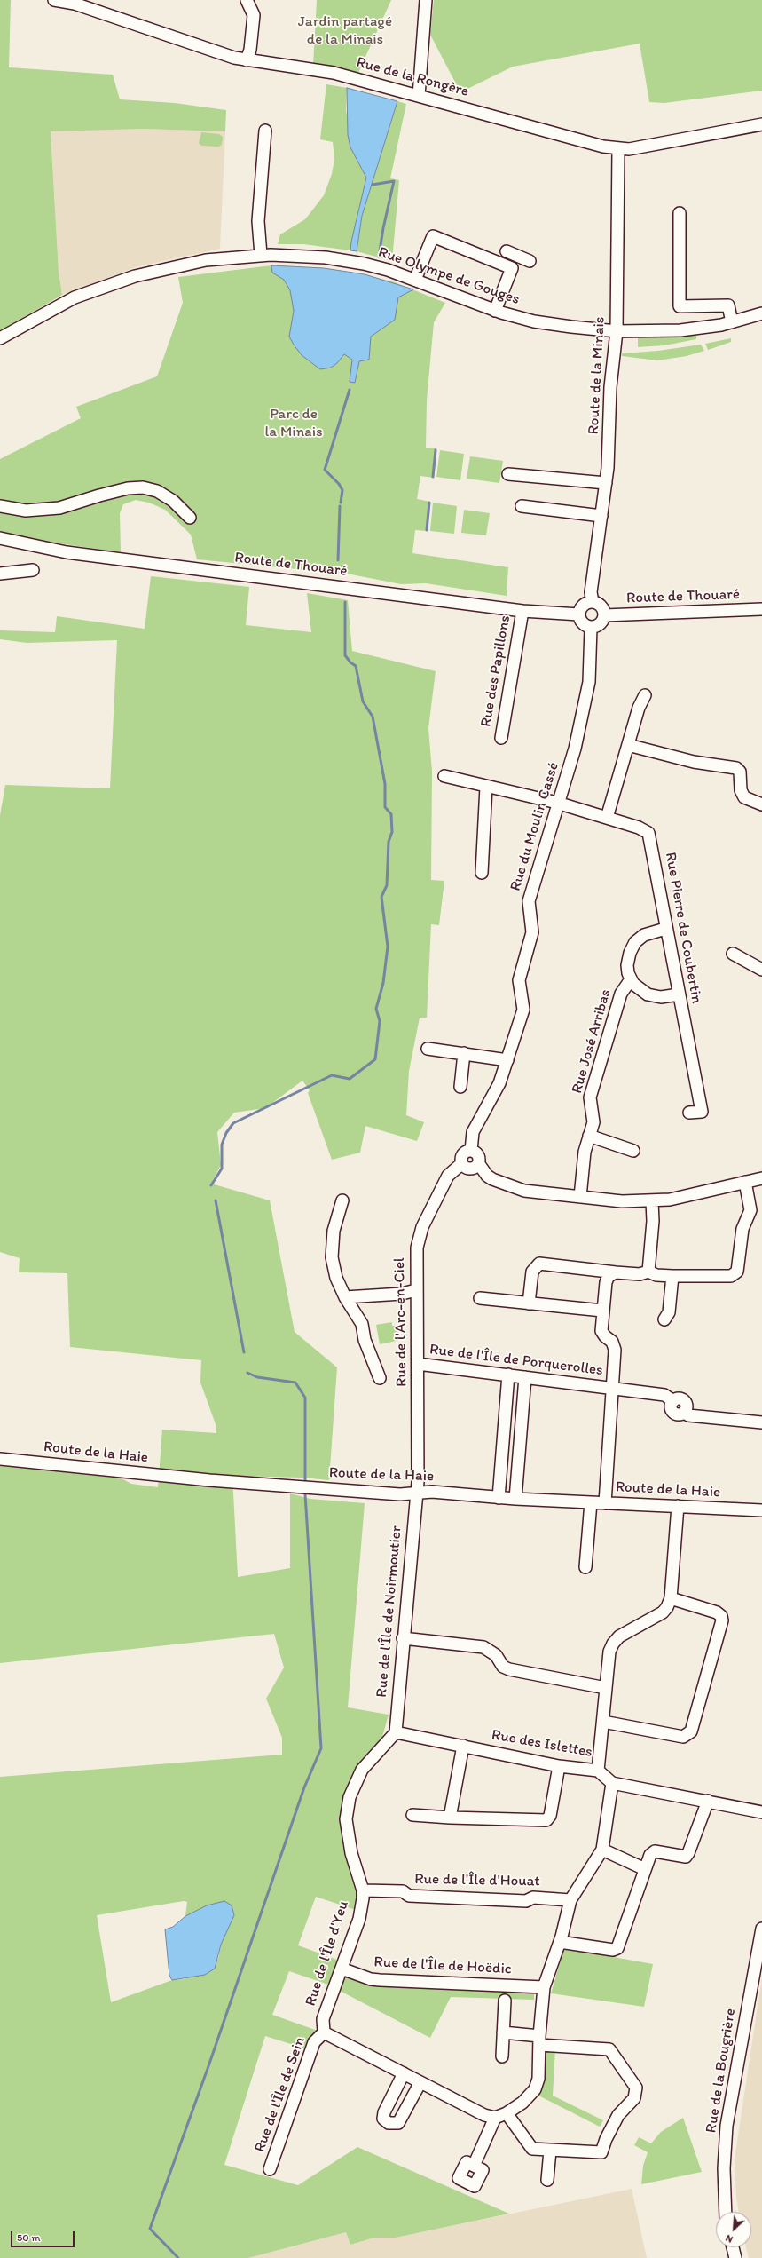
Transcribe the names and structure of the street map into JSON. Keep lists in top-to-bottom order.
{
  "streets": {
    "street": [
      "Rue de la Rongère",
      "Rue Olympe de Gouges",
      "Route de la Minais",
      "Route de Thouaré",
      "Rue des Papillons",
      "Rue du Moulin Cassé",
      "Rue Pierre de Coubertin",
      "Rue José Arribas",
      "Rue de l'Arc-en-Ciel",
      "Rue de l'Île de Porquerolles",
      "Route de la Haie",
      "Rue de l'Île de Noirmoutier",
      "Rue des Islettes",
      "Rue de l'Île d'Houat",
      "Rue de l'Île d'Yeu",
      "Rue de l'Île de Hoëdic",
      "Rue de la Bougrière",
      "Rue de l'Île de Sein"
    ]
  },
  "crossings": [
    ["Rue de la Rongère", "Route de la Minais"],
    ["Rue Olympe de Gouges", "Route de la Minais"],
    ["Route de la Minais", "Route de Thouaré"],
    ["Route de la Minais", "Rue du Moulin Cassé"],
    ["Route de Thouaré", "Rue des Papillons"],
    ["Route de Thouaré", "Rue du Moulin Cassé"],
    ["Rue du Moulin Cassé", "Rue Pierre de Coubertin"],
    ["Rue du Moulin Cassé", "Rue de l'Arc-en-Ciel"],
    ["Rue Pierre de Coubertin", "Rue José Arribas"],
    ["Rue de l'Arc-en-Ciel", "Rue de l'Île de Porquerolles"],
    ["Rue de l'Arc-en-Ciel", "Route de la Haie"],
    ["Rue de l'Arc-en-Ciel", "Rue de l'Île de Noirmoutier"],
    ["Route de la Haie", "Rue de l'Île de Noirmoutier"],
    ["Rue de l'Île de Noirmoutier", "Rue des Islettes"],
    ["Rue de l'Île de Noirmoutier", "Rue de l'Île d'Yeu"],
    ["Rue des Islettes", "Rue de l'Île d'Yeu"],
    ["Rue de l'Île d'Houat", "Rue de l'Île d'Yeu"],
    ["Rue de l'Île d'Yeu", "Rue de l'Île de Hoëdic"],
    ["Rue de l'Île d'Yeu", "Rue de l'Île de Sein"]
  ],
  "parks": ["Jardin partagé de la Minais", "Parc de la Minais"],
  "scale_bar": "50 m",
  "north": "bottom left"
}
